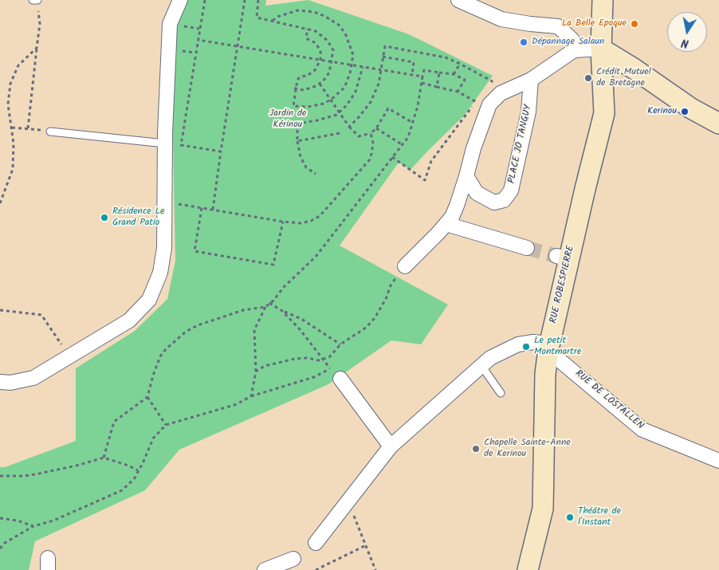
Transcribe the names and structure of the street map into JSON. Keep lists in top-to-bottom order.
{
  "streets": {
    "street": ["PLACE JO TANGUY", "RUE ROBESPIERRE", "RUE DE LOSTALLEN"]
  },
  "crossings": [
    ["RUE ROBESPIERRE", "RUE DE LOSTALLEN"]
  ],
  "parks": ["Jardin de Kérinou"],
  "places": [
    "La Belle Epoque",
    "Dépannage Salaun",
    "Crédit Mutuel de Bretagne",
    "Kerinou",
    "Résidence Le Grand Patio",
    "Le petit Montmartre",
    "Chapelle Sainte-Anne de Kerinou",
    "Théâtre de l'Instant"
  ],
  "north": "bottom"
}
